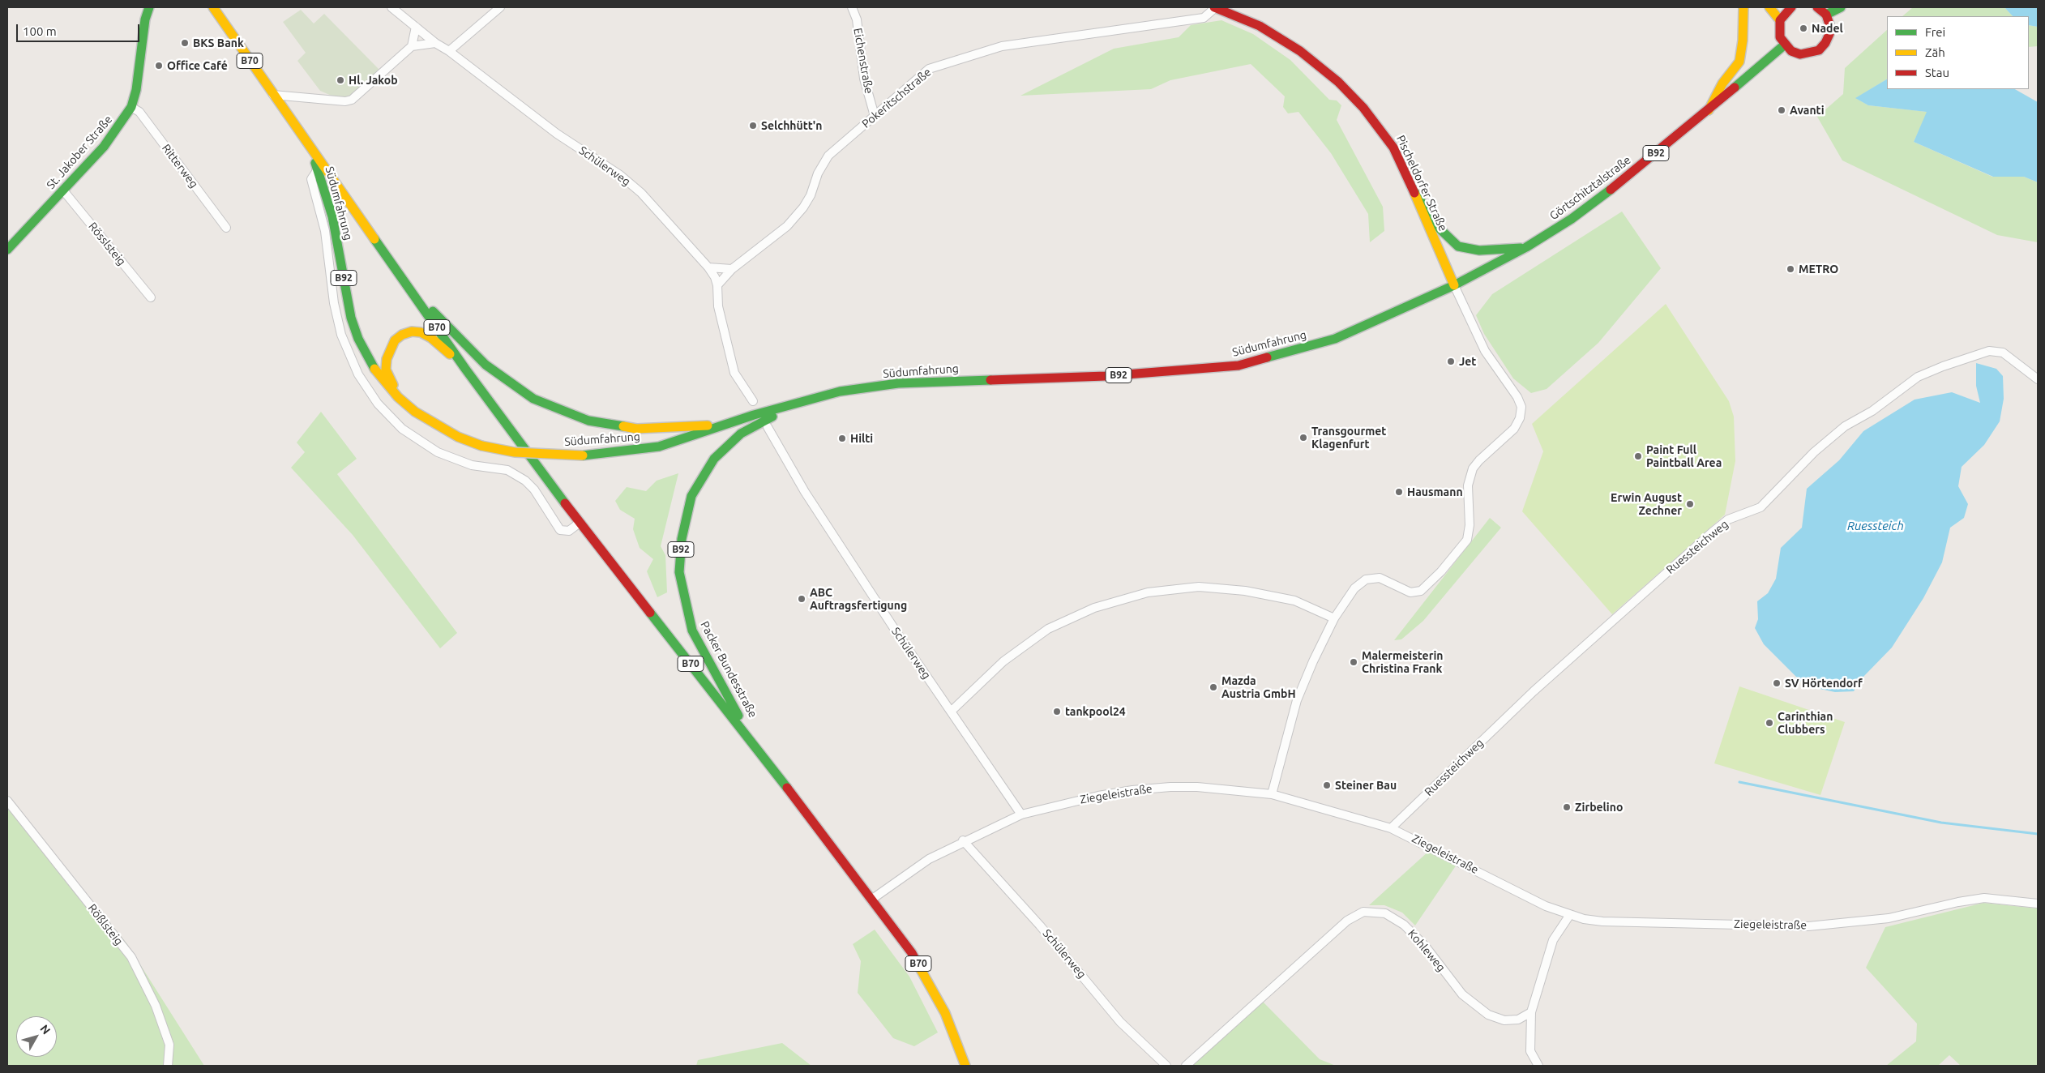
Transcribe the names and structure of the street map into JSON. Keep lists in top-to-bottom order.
{
  "streets": {
    "main road": [
      "B70",
      "St. Jakober Straße",
      "B92",
      "Pischeldorfer Straße",
      "Görtschitztalstraße",
      "Südumfahrung",
      "Packer Bundesstraße"
    ],
    "street": [
      "Eichenstraße",
      "Pokeritschstraße",
      "Ritterweg",
      "Schülerweg",
      "Rösslsteig",
      "Ruessteichweg",
      "Ziegeleistraße",
      "Rößlsteig",
      "Kohleweg"
    ]
  },
  "crossings": [
    ["B70", "B92"],
    ["B70", "Südumfahrung"],
    ["B70", "Packer Bundesstraße"],
    ["B70", "Ziegeleistraße"],
    ["Eichenstraße", "Pokeritschstraße"],
    ["Pokeritschstraße", "Schülerweg"],
    ["Pokeritschstraße", "Pischeldorfer Straße"],
    ["St. Jakober Straße", "Ritterweg"],
    ["St. Jakober Straße", "Rösslsteig"],
    ["B92", "Südumfahrung"],
    ["Schülerweg", "Ziegeleistraße"],
    ["Pischeldorfer Straße", "Görtschitztalstraße"],
    ["Pischeldorfer Straße", "Südumfahrung"],
    ["Görtschitztalstraße", "Südumfahrung"],
    ["Südumfahrung", "Packer Bundesstraße"],
    ["Ruessteichweg", "Ziegeleistraße"]
  ],
  "water": ["Ruessteich"],
  "places": [
    "Nadel",
    "BKS Bank",
    "Office Café",
    "Hl. Jakob",
    "Avanti",
    "Selchhütt'n",
    "METRO",
    "Jet",
    "Transgourmet Klagenfurt",
    "Hilti",
    "Paint Full Paintball Area",
    "Hausmann",
    "Erwin August Zechner",
    "ABC Auftragsfertigung",
    "Malermeisterin Christina Frank",
    "SV Hörtendorf",
    "Mazda Austria GmbH",
    "tankpool24",
    "Carinthian Clubbers",
    "Steiner Bau",
    "Zirbelino"
  ],
  "legend": ["Frei", "Zäh", "Stau"],
  "scale_bar": "100 m",
  "north": "top right"
}
